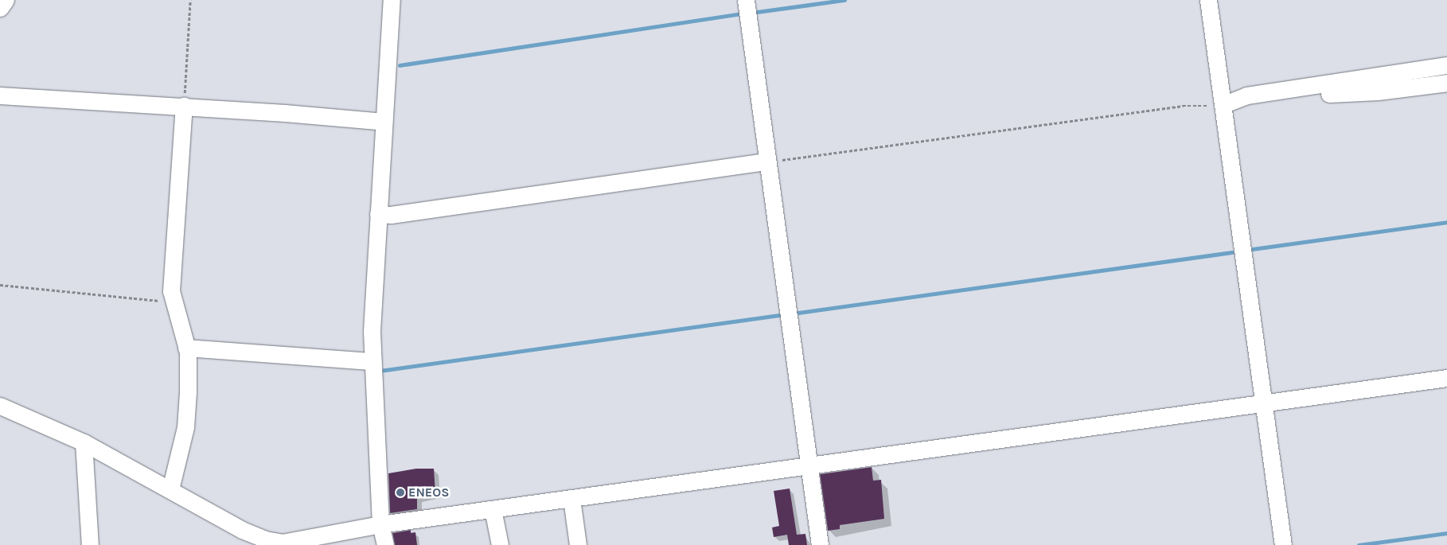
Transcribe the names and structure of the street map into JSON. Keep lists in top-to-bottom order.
{
  "places": ["ENEOS"]
}
